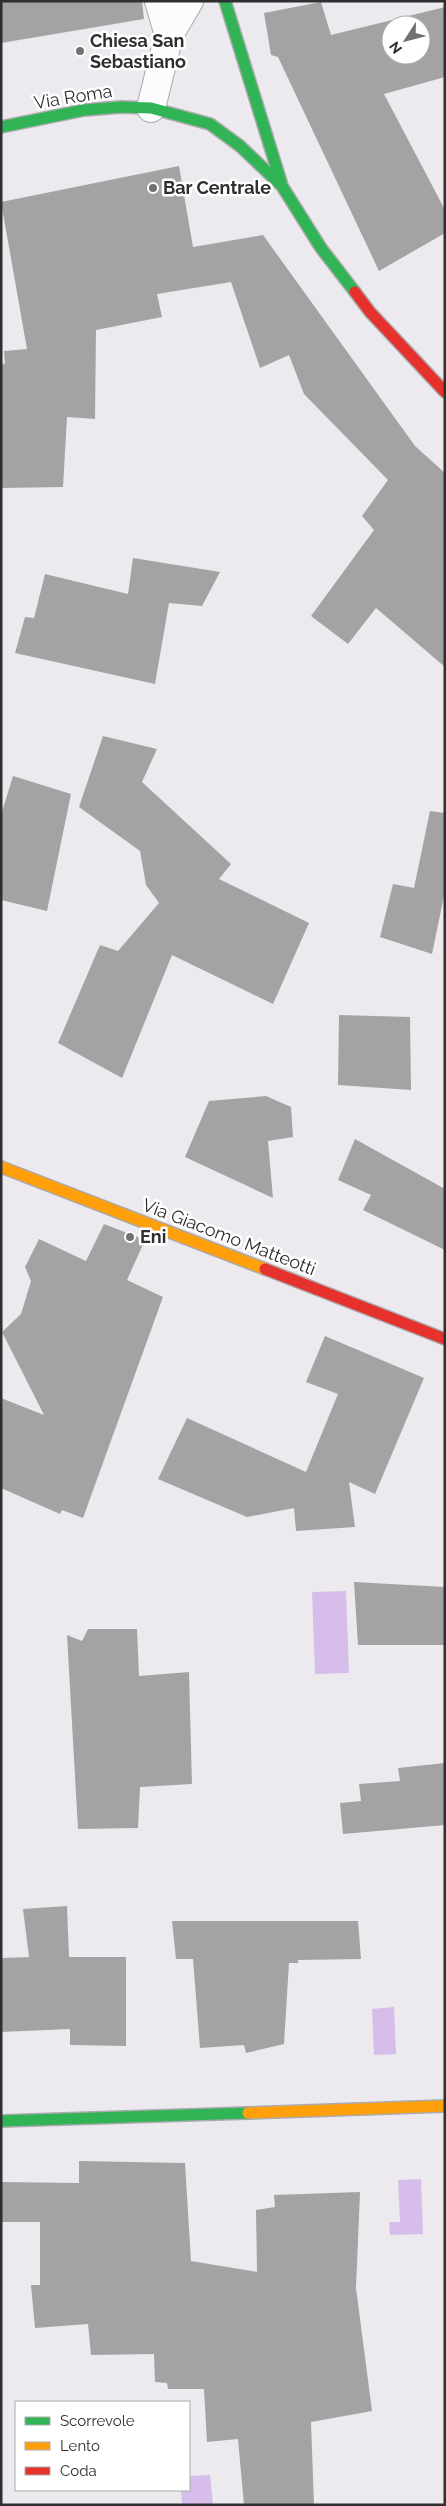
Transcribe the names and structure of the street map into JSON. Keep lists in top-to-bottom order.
{
  "streets": {
    "street": ["Via Roma", "Via Giacomo Matteotti"]
  },
  "places": ["Chiesa San Sebastiano", "Bar Centrale", "Eni"],
  "legend": ["Scorrevole", "Lento", "Coda"],
  "north": "bottom left"
}
